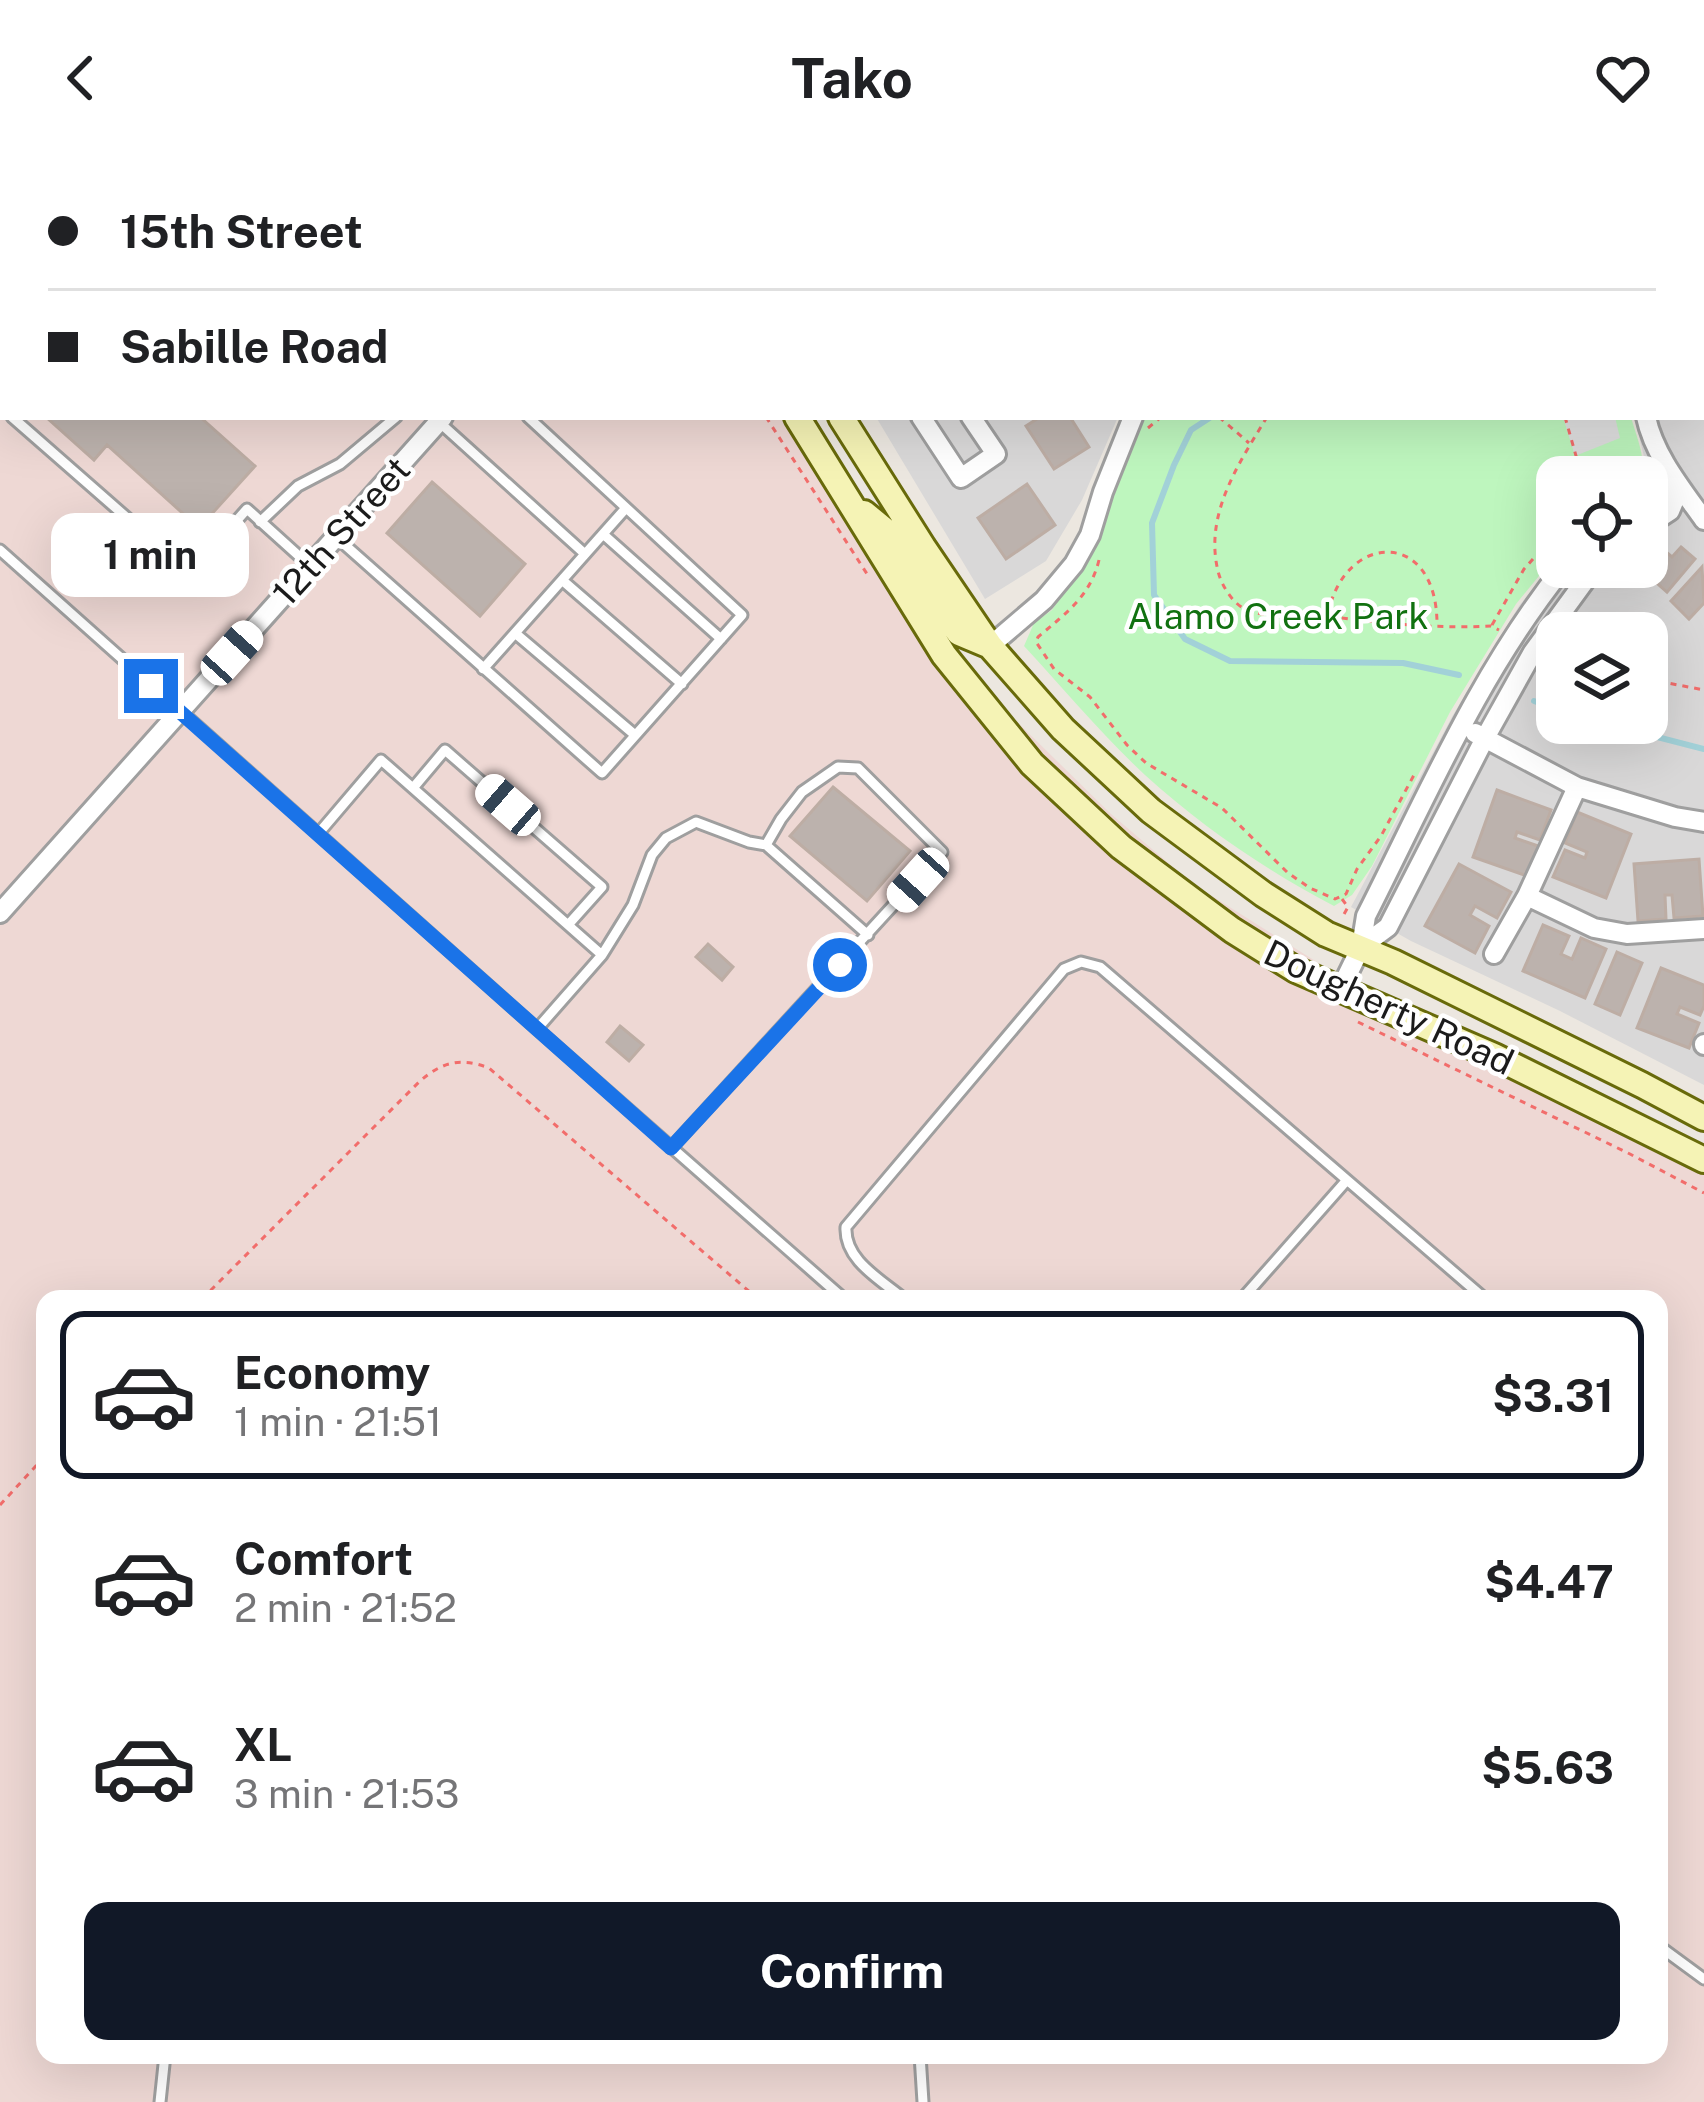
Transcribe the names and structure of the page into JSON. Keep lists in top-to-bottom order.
{
  "streets": {
    "main road": ["Dougherty Road"],
    "street": ["12th Street"]
  },
  "parks": ["Alamo Creek Park"],
  "page": {
    "header": "Tako",
    "banner": ["15th Street", "Sabille Road"],
    "bubble": "1 min",
    "list": [
      {
        "name": "Economy",
        "note": "1 min · 21:51",
        "value": "$3.31"
      },
      {
        "name": "Comfort",
        "note": "2 min · 21:52",
        "value": "$4.47"
      },
      {
        "name": "XL",
        "note": "3 min · 21:53",
        "value": "$5.63"
      }
    ],
    "buttons": "Confirm"
  }
}
